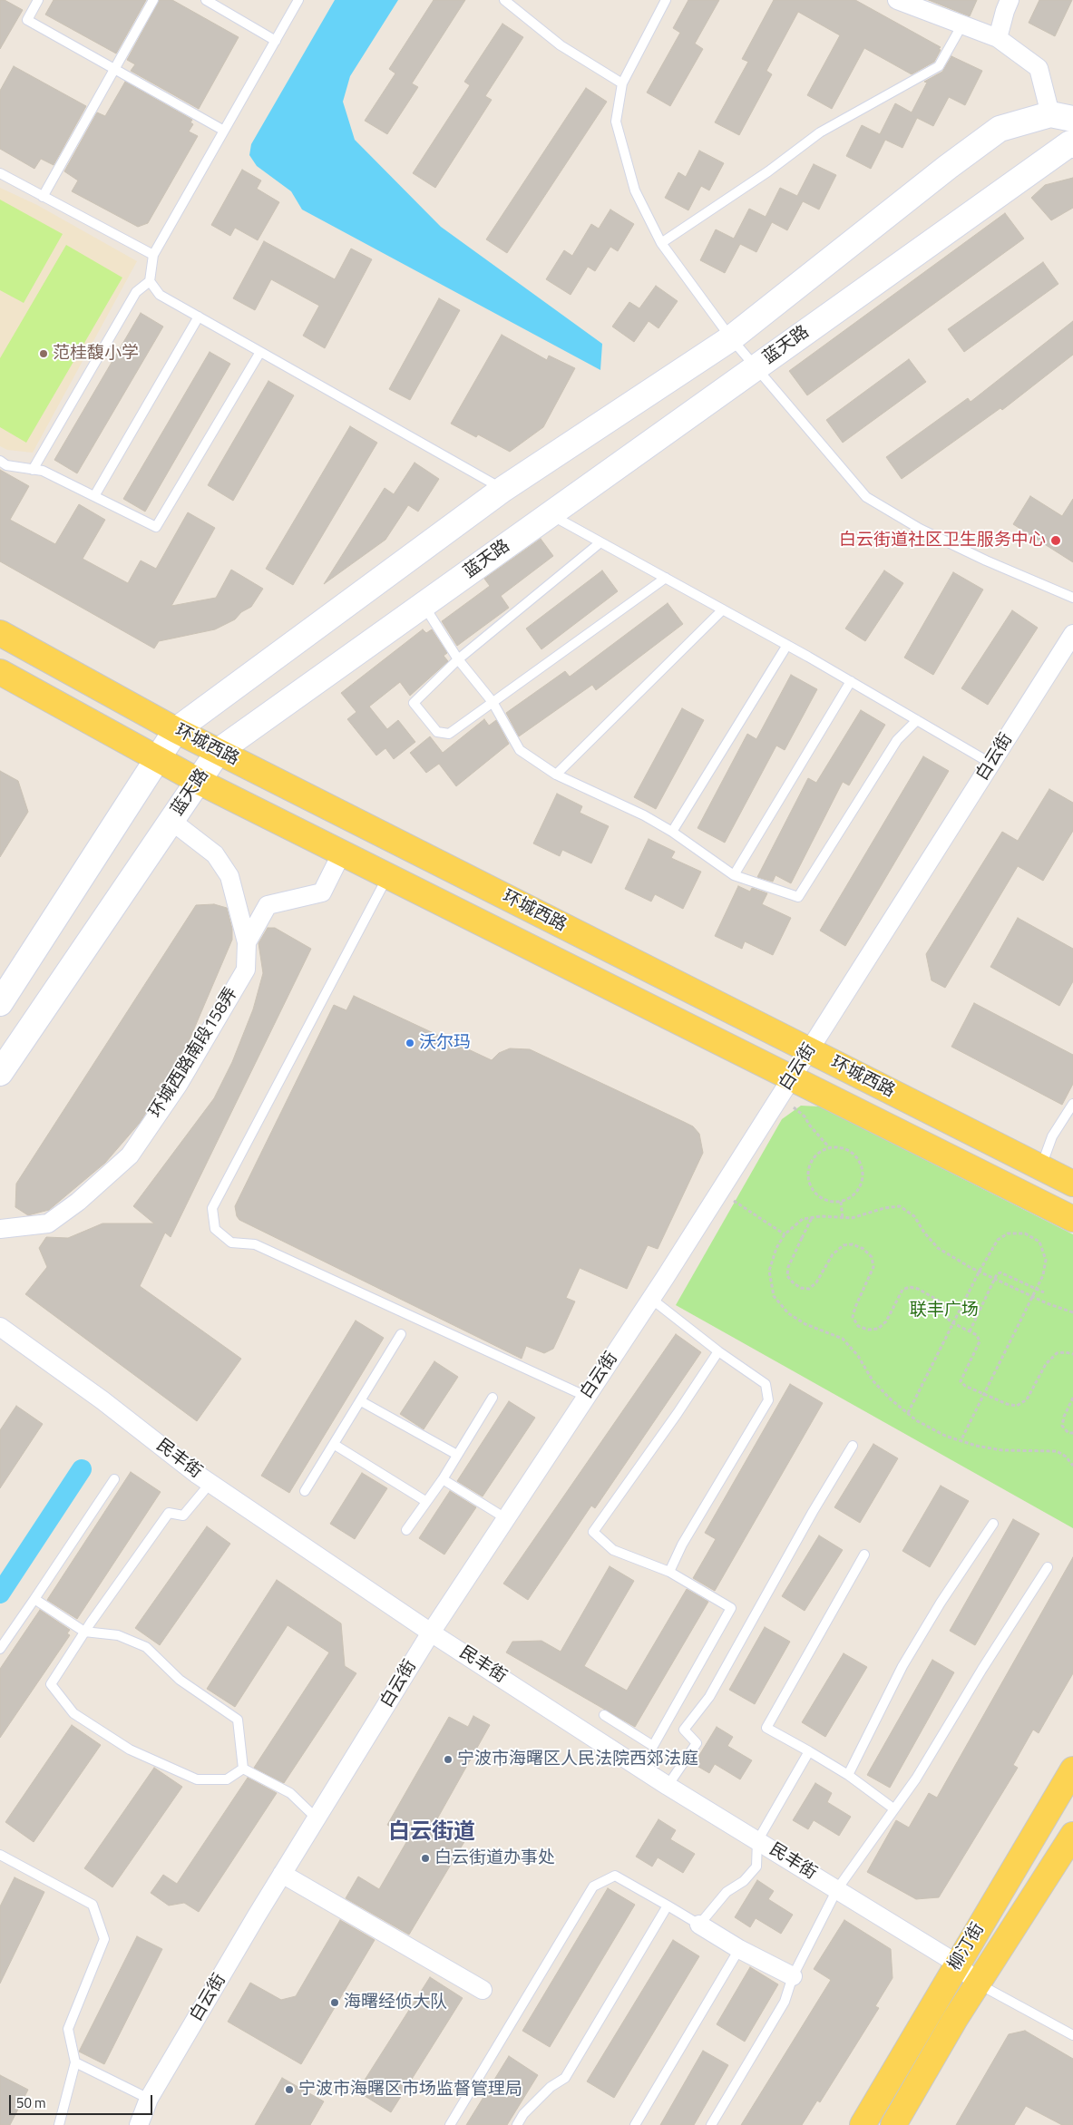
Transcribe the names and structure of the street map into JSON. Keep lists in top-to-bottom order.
{
  "streets": {
    "main road": ["环城西路", "柳汀街"],
    "street": [
      "蓝天路",
      "白云街",
      "环城西路南段158弄",
      "民丰街"
    ]
  },
  "crossings": [
    ["蓝天路", "环城西路"],
    ["蓝天路", "环城西路南段158弄"],
    ["环城西路", "白云街"],
    ["白云街", "民丰街"],
    ["民丰街", "柳汀街"]
  ],
  "districts": ["白云街道"],
  "parks": ["联丰广场"],
  "places": [
    "范桂馥小学",
    "白云街道社区卫生服务中心",
    "沃尔玛",
    "宁波市海曙区人民法院西郊法庭",
    "白云街道办事处",
    "海曙经侦大队",
    "宁波市海曙区市场监督管理局"
  ],
  "scale_bar": "50 m"
}
